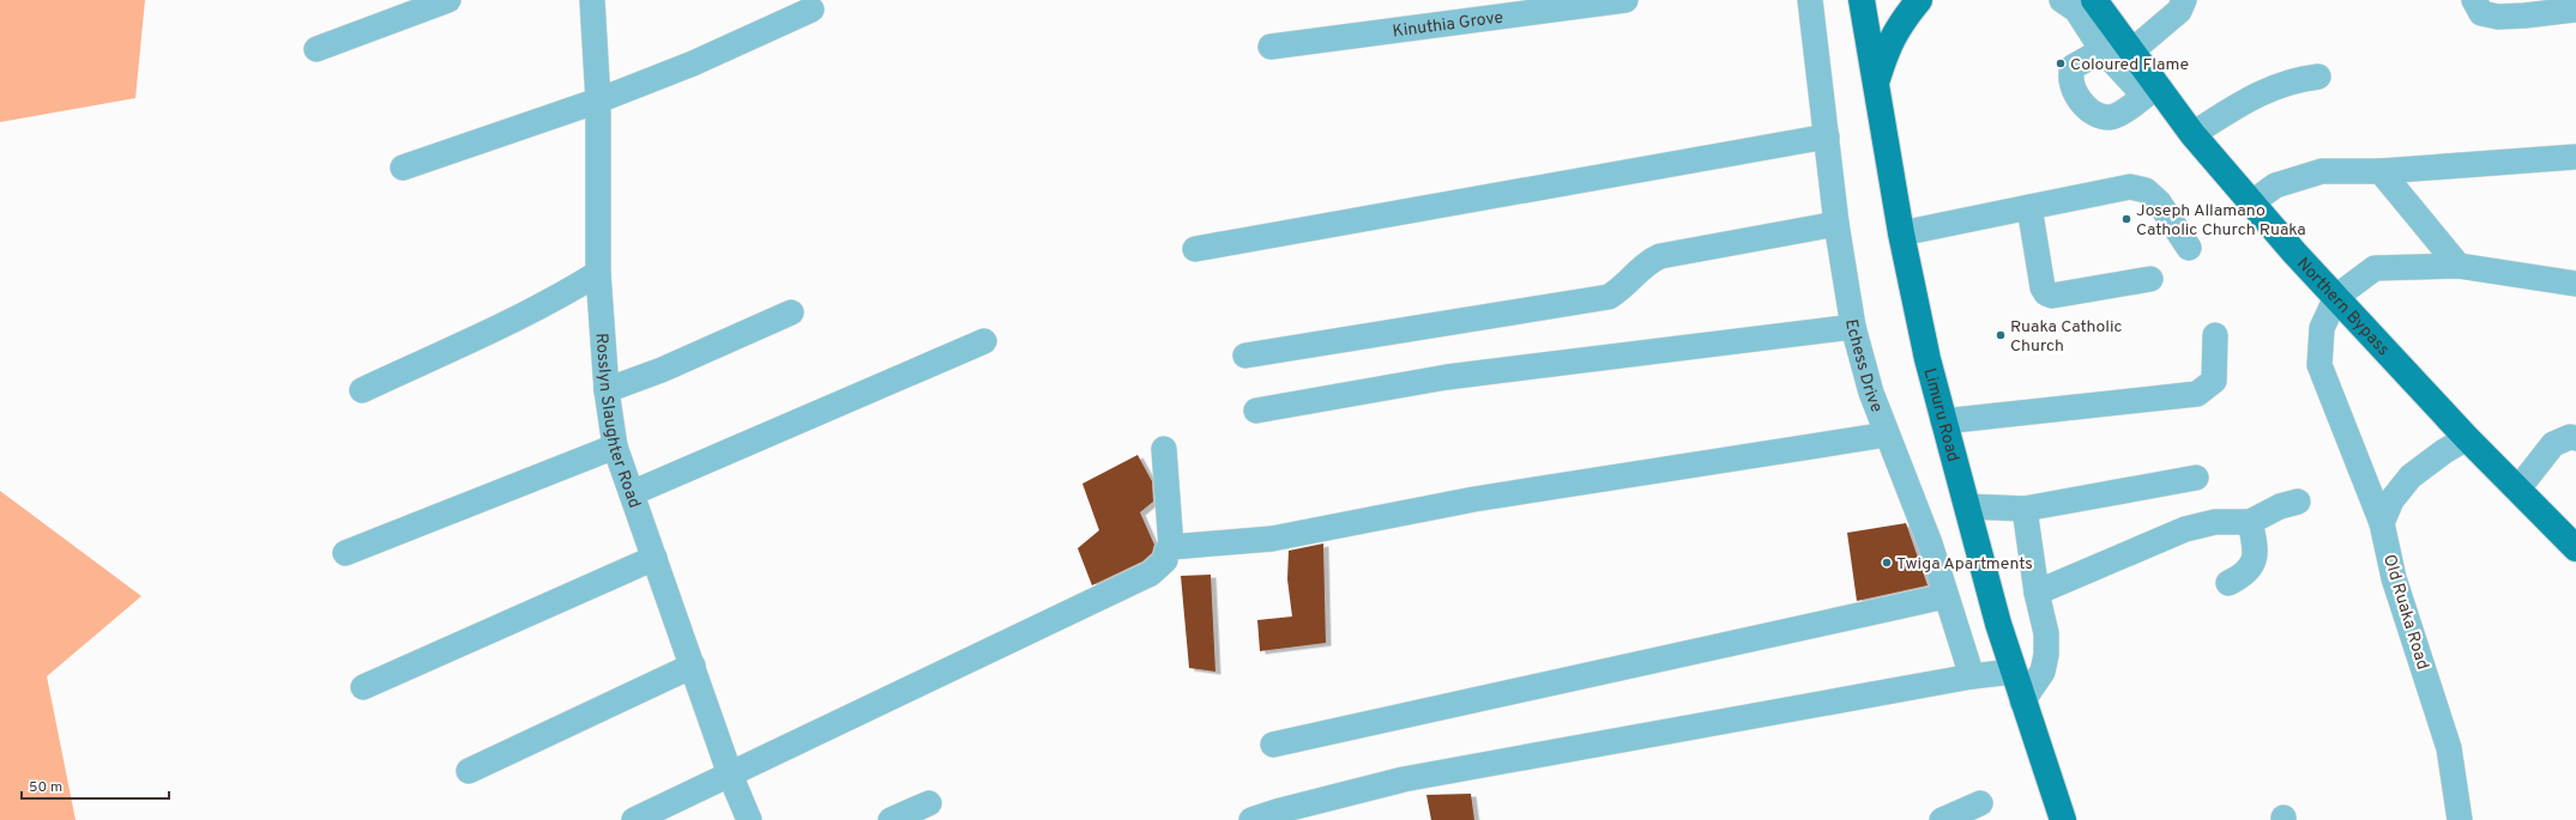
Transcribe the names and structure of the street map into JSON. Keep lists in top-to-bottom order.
{
  "streets": {
    "main road": ["Northern Bypass", "Limuru Road"],
    "street": [
      "Kinuthia Grove",
      "Echess Drive",
      "Rosslyn Slaughter Road",
      "Old Ruaka Road"
    ]
  },
  "crossings": [
    ["Northern Bypass", "Old Ruaka Road"]
  ],
  "places": [
    "Coloured Flame",
    "Joseph Allamano Catholic Church Ruaka",
    "Ruaka Catholic Church",
    "Twiga Apartments"
  ],
  "scale_bar": "50 m"
}
